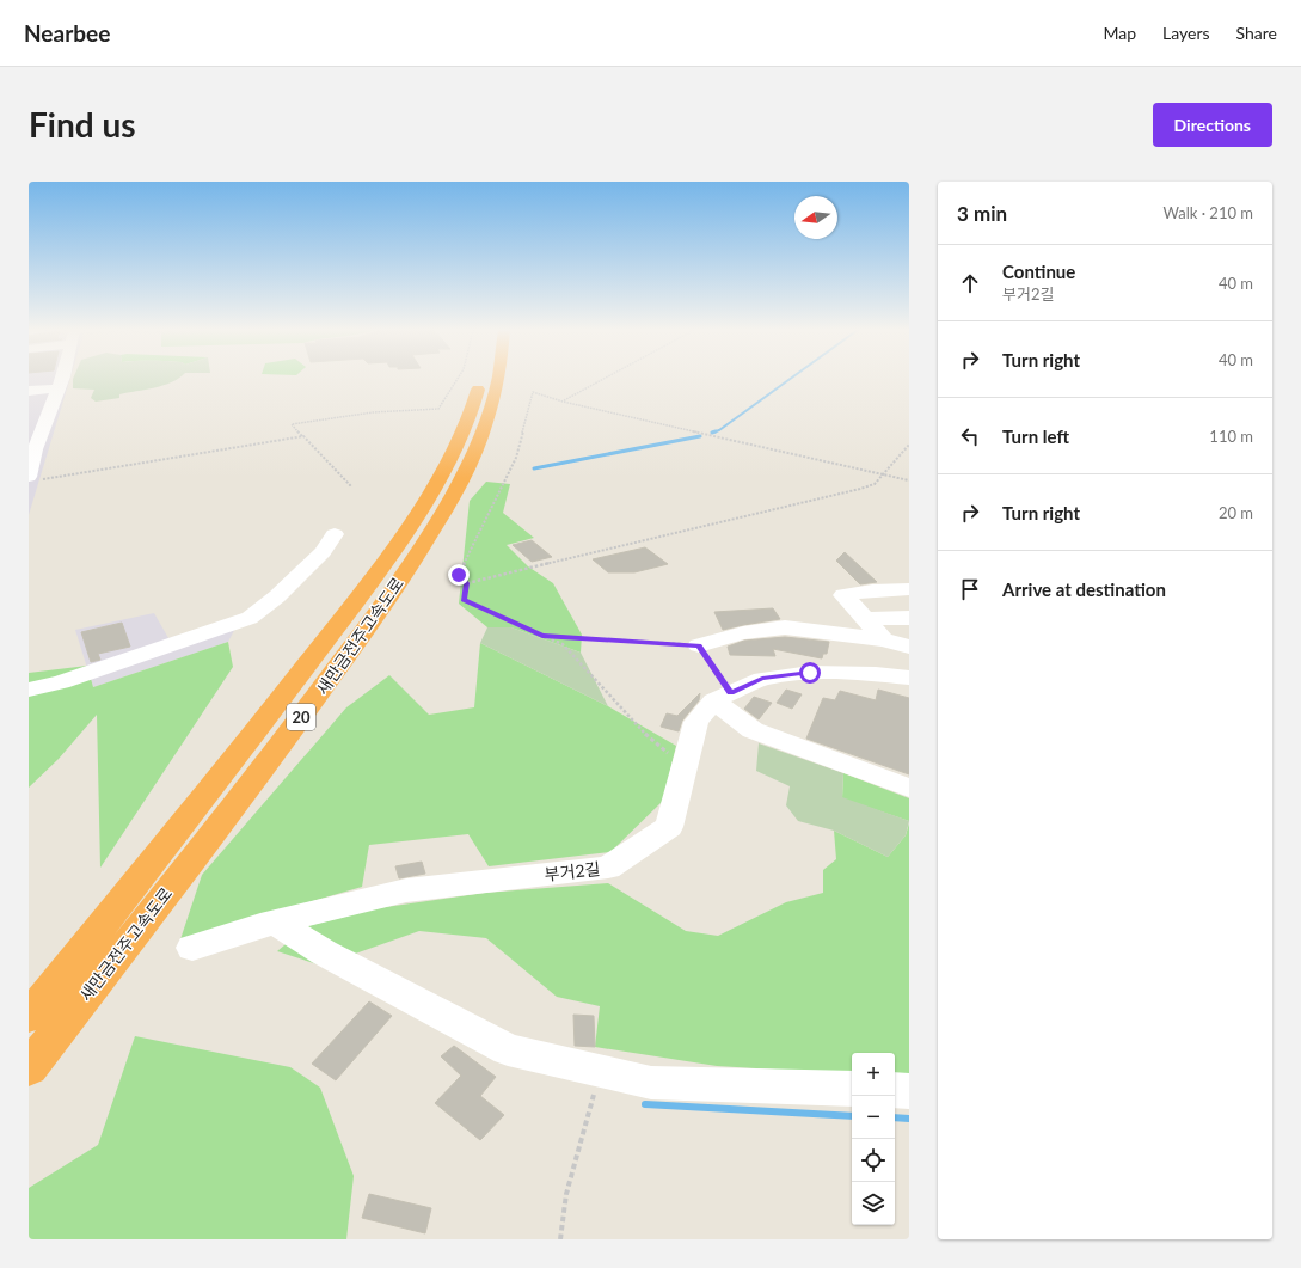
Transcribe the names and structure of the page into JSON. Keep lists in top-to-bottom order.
{
  "streets": {
    "highway": ["새만금전주고속도로", "20"],
    "street": ["부거2길"]
  },
  "north": "left",
  "page": {
    "header": "Nearbee",
    "nav": ["Map", "Layers", "Share"],
    "buttons": "Directions",
    "title": "Find us",
    "heading": ["3 min", "Walk · 210 m"],
    "list": [
      ["Continue", "부거2길", "40 m"],
      ["Turn right", "40 m"],
      ["Turn left", "110 m"],
      ["Turn right", "20 m"],
      "Arrive at destination"
    ],
    "map_buttons": ["+", "−"]
  }
}
